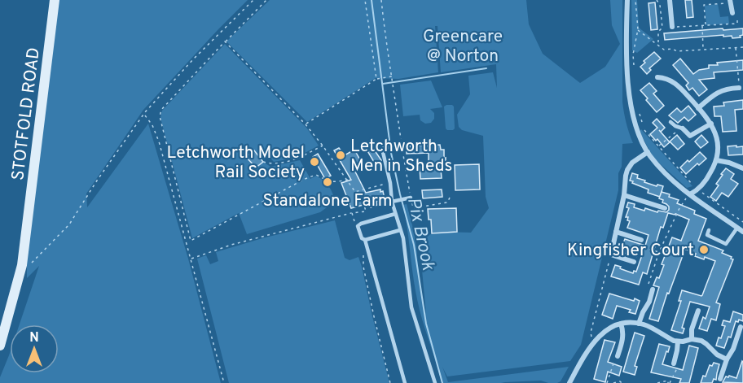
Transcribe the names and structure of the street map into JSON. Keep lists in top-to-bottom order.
{
  "streets": {
    "street": ["STOTFOLD ROAD"]
  },
  "water": ["Pix Brook"],
  "parks": ["Greencare @ Norton"],
  "places": [
    "Letchworth Men in Sheds",
    "Letchworth Model Rail Society",
    "Standalone Farm",
    "Kingfisher Court"
  ],
  "north": "top"
}
